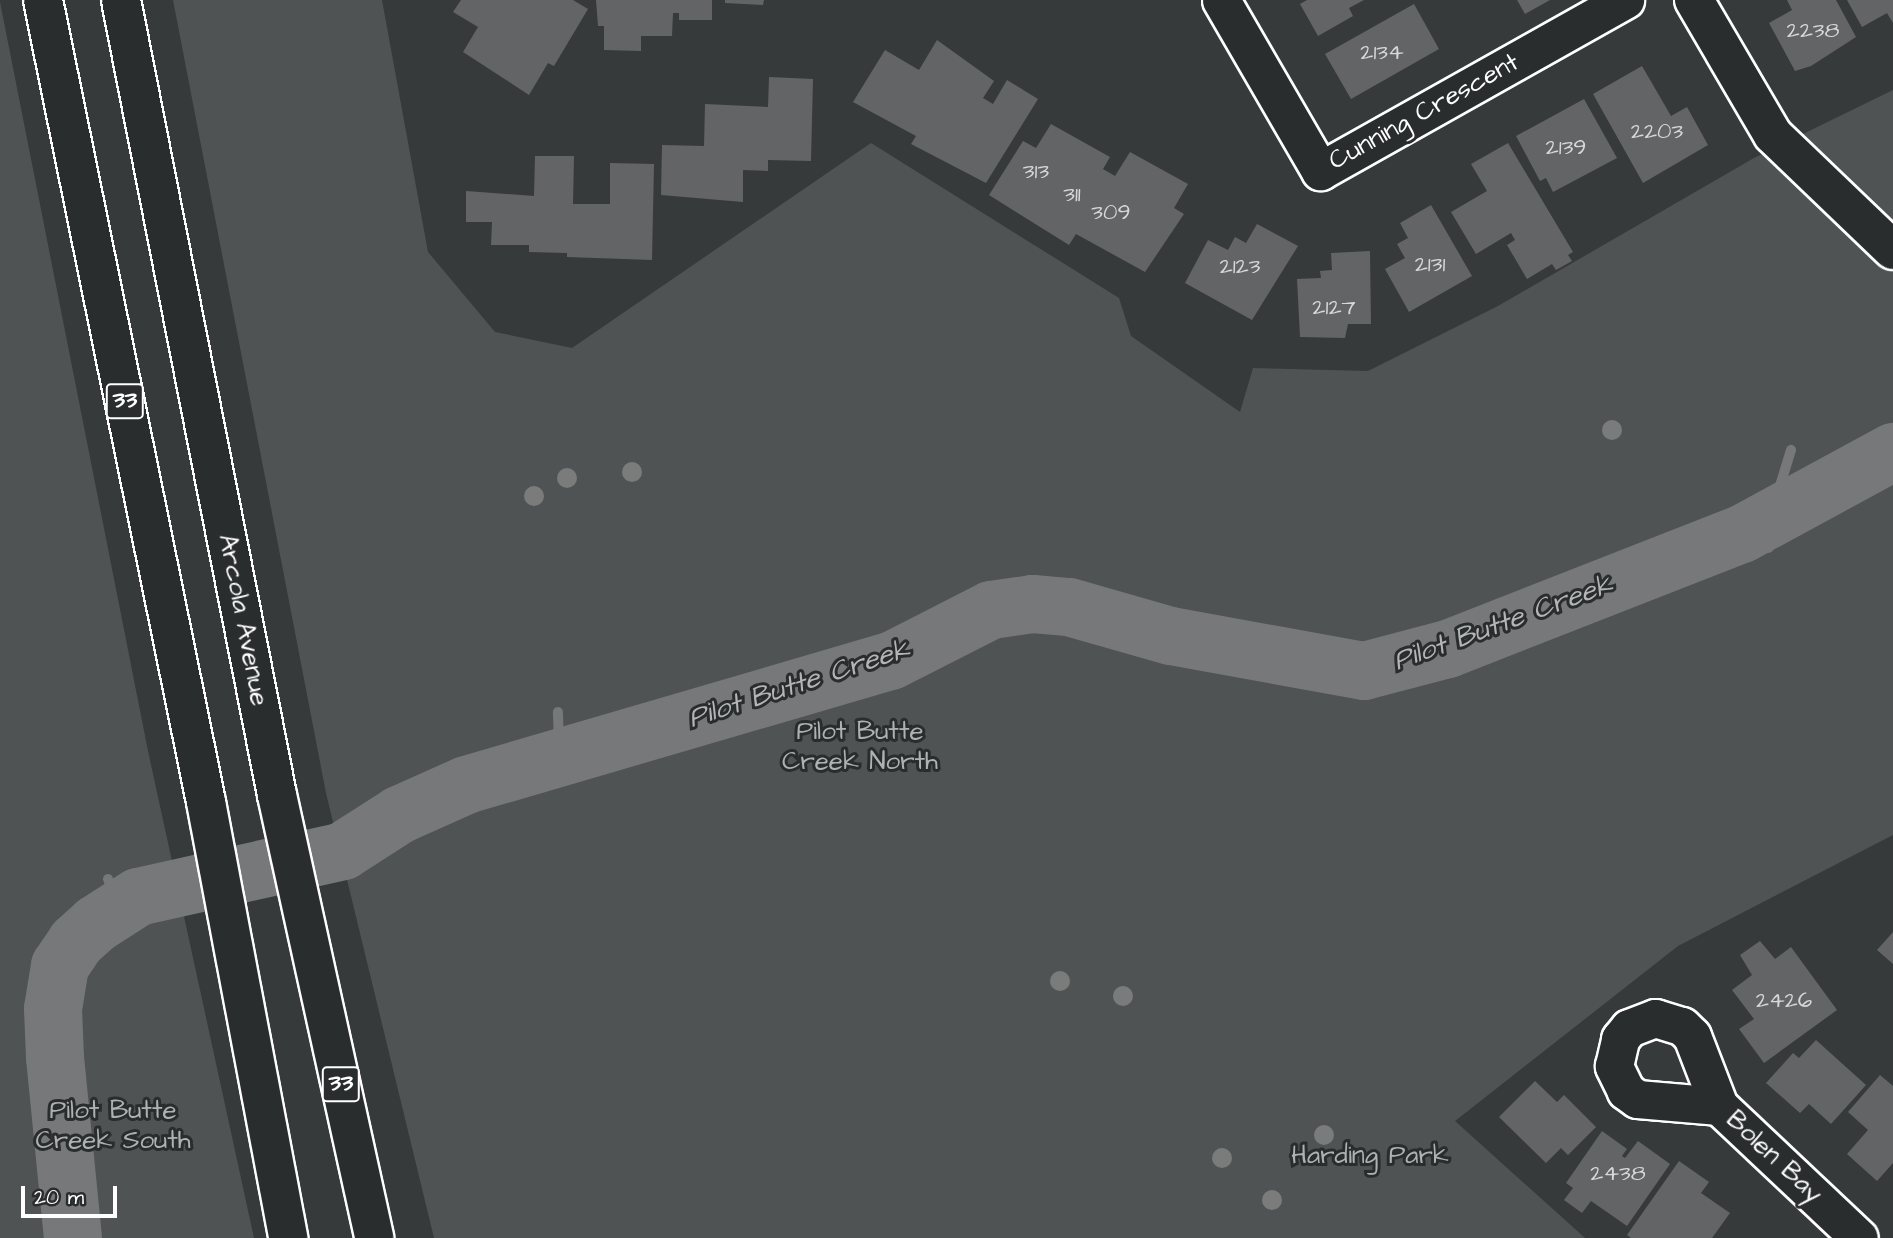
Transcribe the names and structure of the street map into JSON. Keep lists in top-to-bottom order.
{
  "streets": {
    "main road": ["33", "Arcola Avenue"],
    "street": ["Cunning Crescent", "Bolen Bay"]
  },
  "water": ["Pilot Butte Creek"],
  "parks": ["Pilot Butte Creek North", "Pilot Butte Creek South", "Harding Park"],
  "house_numbers": [
    "2238",
    "2134",
    "2203",
    "2139",
    "313",
    "311",
    "309",
    "2131",
    "2123",
    "2127",
    "2426",
    "2438"
  ],
  "scale_bar": "20 m"
}
